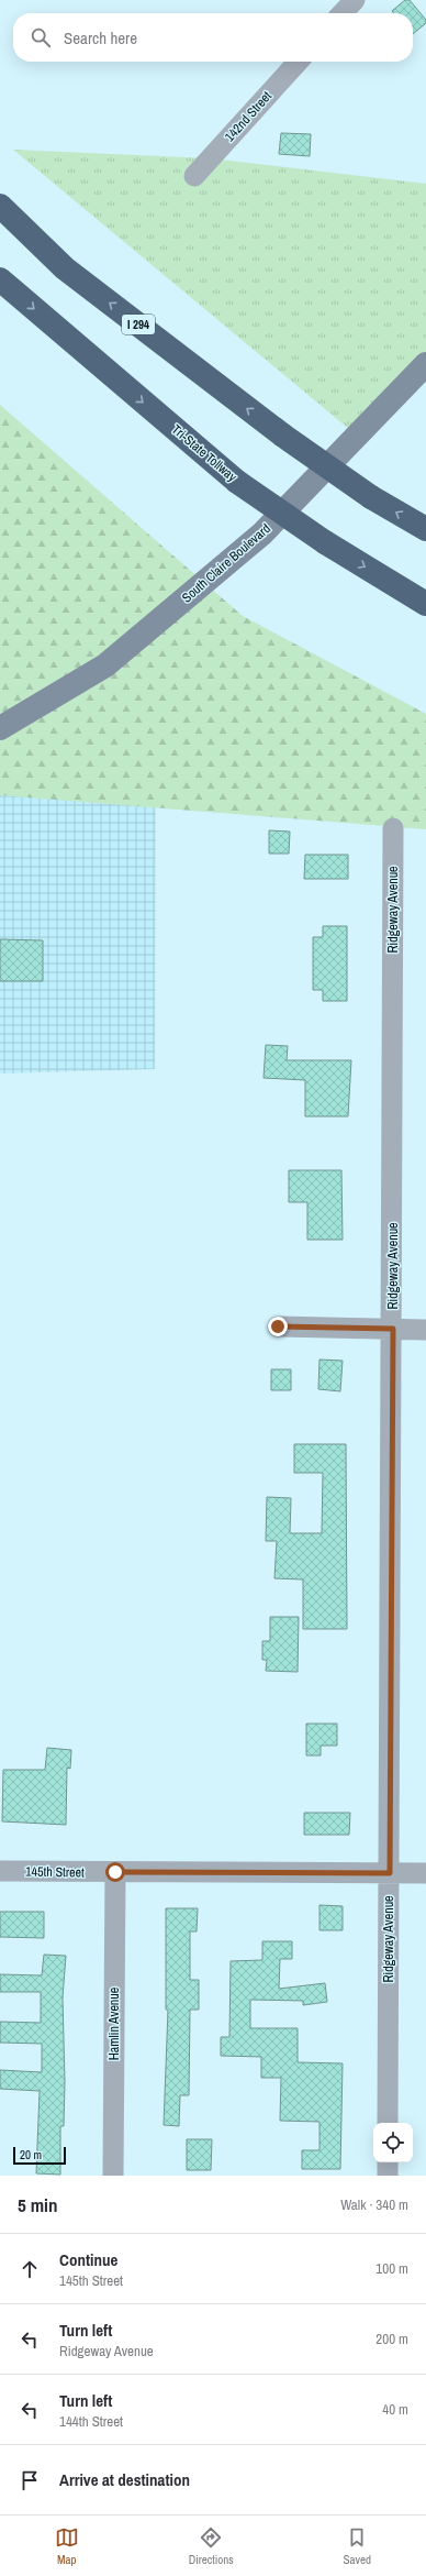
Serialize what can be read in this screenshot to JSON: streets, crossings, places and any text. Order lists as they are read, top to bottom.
{
  "streets": {
    "highway": ["I 294", "Tri-State Tollway"],
    "street": [
      "142nd Street",
      "South Claire Boulevard",
      "Ridgeway Avenue",
      "145th Street",
      "Hamlin Avenue"
    ]
  },
  "crossings": [
    ["Ridgeway Avenue", "145th Street"],
    ["145th Street", "Hamlin Avenue"]
  ],
  "scale_bar": "20 m",
  "page": {
    "search": "Search here",
    "scale": "20 m",
    "heading": ["5 min", "Walk · 340 m"],
    "list": [
      ["Continue", "145th Street", "100 m"],
      ["Turn left", "Ridgeway Avenue", "200 m"],
      ["Turn left", "144th Street", "40 m"],
      "Arrive at destination"
    ],
    "nav": ["Map", "Directions", "Saved"]
  }
}
